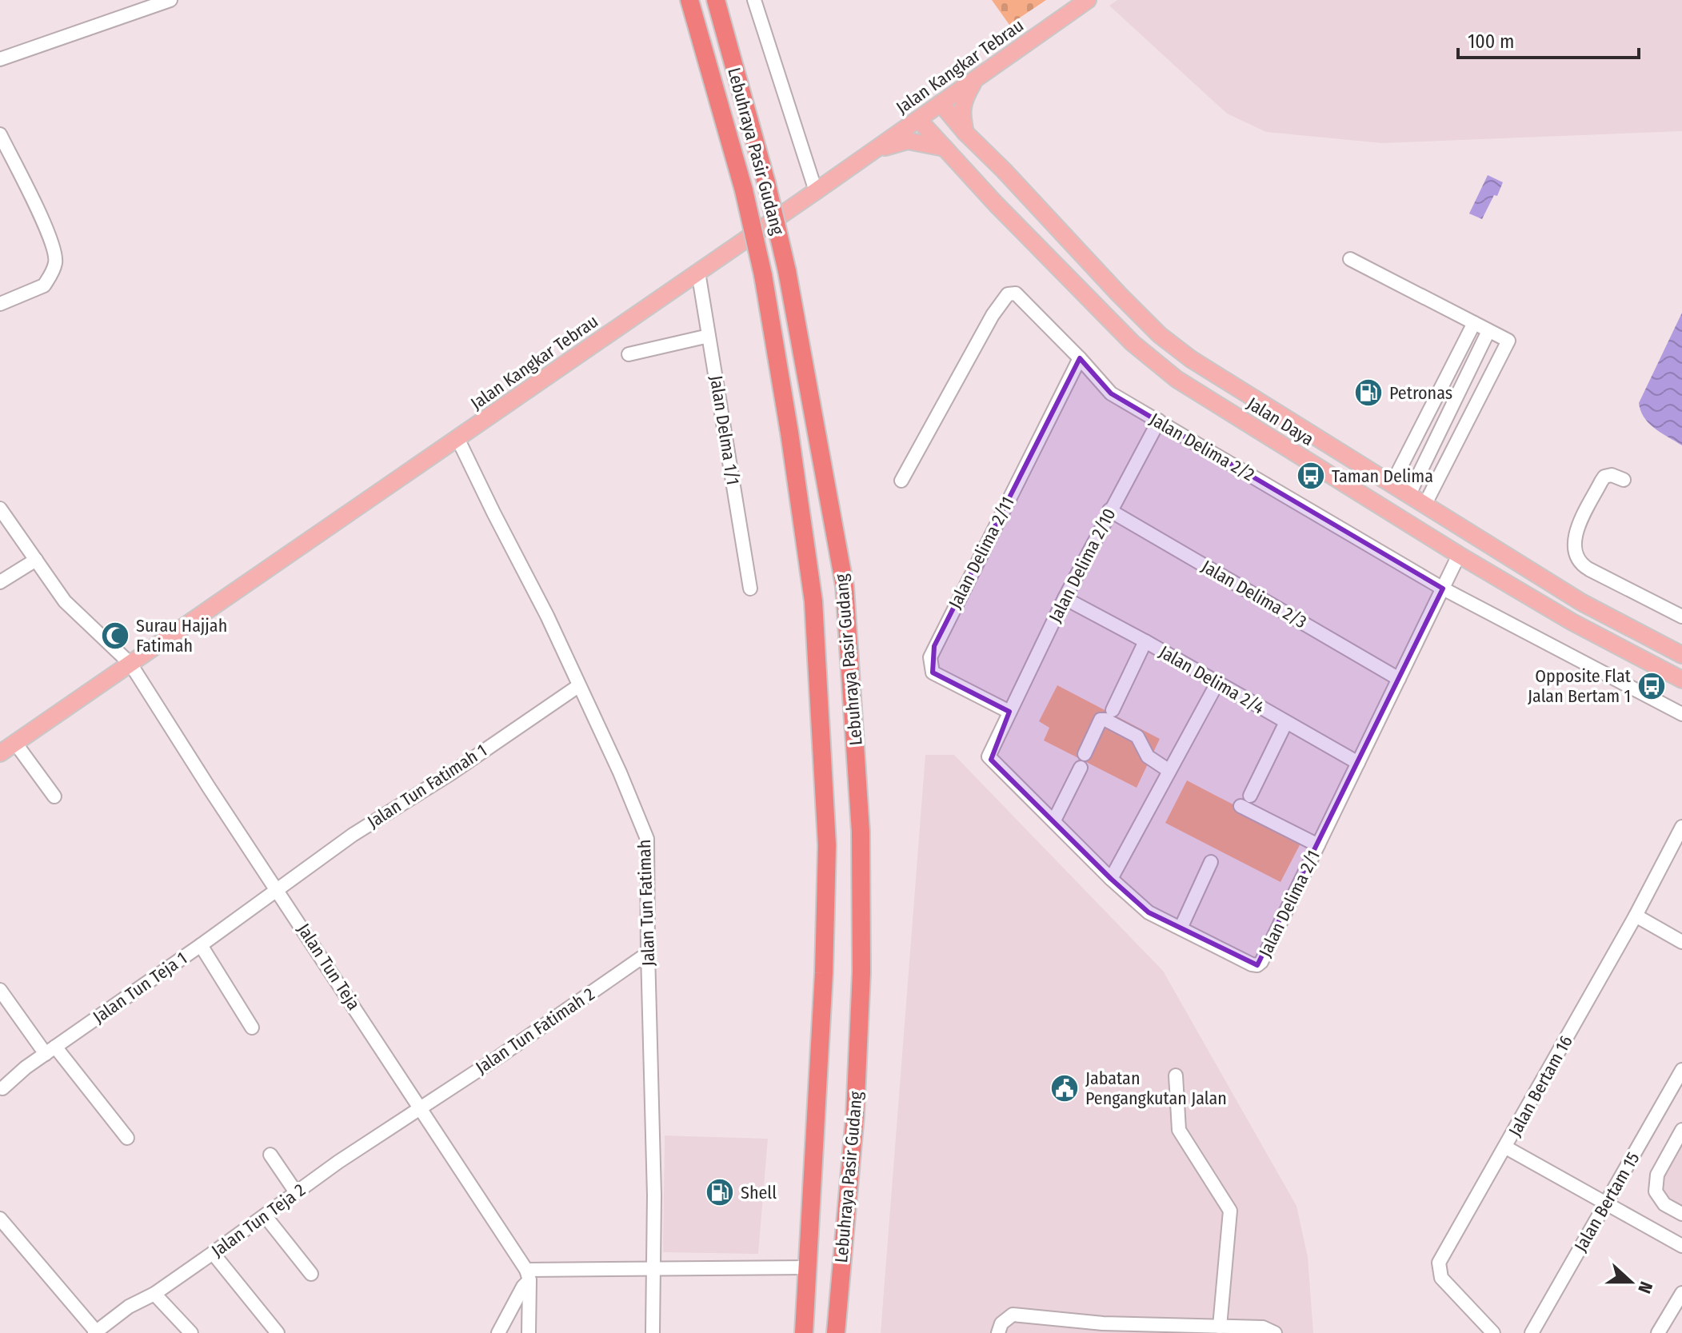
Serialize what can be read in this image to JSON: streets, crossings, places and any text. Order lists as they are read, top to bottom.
{
  "streets": {
    "highway": ["Lebuhraya Pasir Gudang"],
    "main road": ["Jalan Kangkar Tebrau", "Jalan Daya"],
    "street": [
      "Jalan Delma 1/1",
      "Jalan Delima 2/2",
      "Jalan Delima 2/11",
      "Jalan Delima 2/10",
      "Jalan Delima 2/3",
      "Jalan Delima 2/4",
      "Jalan Tun Fatimah 1",
      "Jalan Tun Fatimah",
      "Jalan Delima 2/1",
      "Jalan Tun Teja",
      "Jalan Tun Teja 1",
      "Jalan Tun Fatimah 2",
      "Jalan Bertam 16",
      "Jalan Bertam 15",
      "Jalan Tun Teja 2"
    ]
  },
  "crossings": [
    ["Jalan Kangkar Tebrau", "Jalan Daya"],
    ["Jalan Kangkar Tebrau", "Jalan Delma 1/1"],
    ["Jalan Kangkar Tebrau", "Jalan Tun Fatimah"],
    ["Jalan Kangkar Tebrau", "Jalan Tun Teja"],
    ["Jalan Daya", "Jalan Delima 2/1"],
    ["Jalan Delima 2/2", "Jalan Delima 2/11"],
    ["Jalan Delima 2/2", "Jalan Delima 2/10"],
    ["Jalan Delima 2/2", "Jalan Delima 2/1"],
    ["Jalan Delima 2/11", "Jalan Delima 2/10"],
    ["Jalan Delima 2/11", "Jalan Delima 2/1"],
    ["Jalan Delima 2/10", "Jalan Delima 2/3"],
    ["Jalan Delima 2/10", "Jalan Delima 2/4"],
    ["Jalan Delima 2/10", "Jalan Delima 2/1"],
    ["Jalan Delima 2/3", "Jalan Delima 2/1"],
    ["Jalan Delima 2/4", "Jalan Delima 2/1"],
    ["Jalan Tun Fatimah 1", "Jalan Tun Fatimah"],
    ["Jalan Tun Fatimah 1", "Jalan Tun Teja"],
    ["Jalan Tun Fatimah 1", "Jalan Tun Teja 1"],
    ["Jalan Tun Fatimah", "Jalan Tun Fatimah 2"],
    ["Jalan Tun Teja", "Jalan Tun Teja 1"],
    ["Jalan Tun Teja", "Jalan Tun Fatimah 2"],
    ["Jalan Tun Teja", "Jalan Tun Teja 2"],
    ["Jalan Tun Fatimah 2", "Jalan Tun Teja 2"]
  ],
  "places": {
    "fuel station": ["Petronas", "Shell"],
    "bus stop": ["Taman Delima", "Opposite Flat Jalan Bertam 1"],
    "mosque": ["Surau Hajjah Fatimah"],
    "public building": ["Jabatan Pengangkutan Jalan"]
  },
  "scale_bar": "100 m",
  "north": "right"
}
